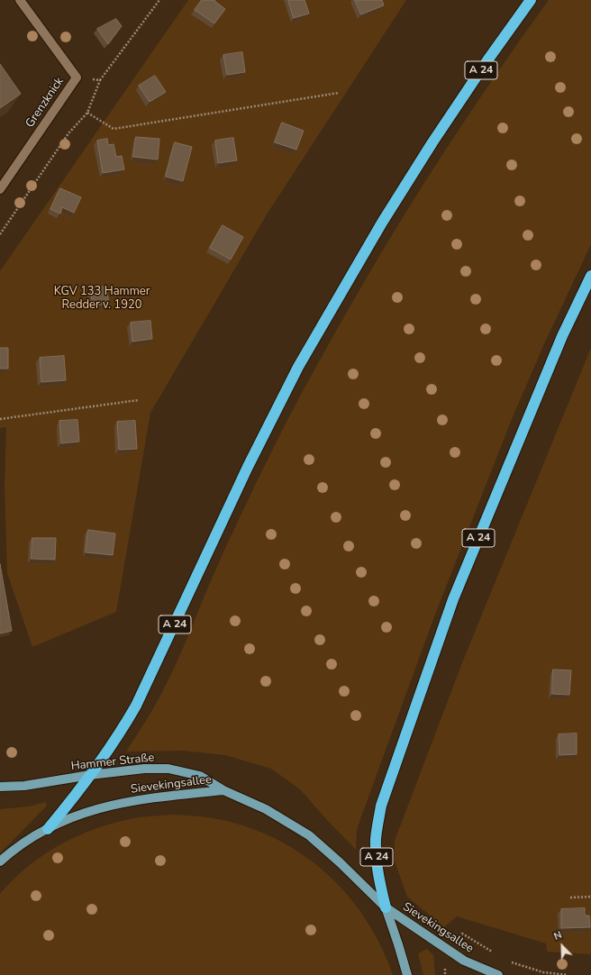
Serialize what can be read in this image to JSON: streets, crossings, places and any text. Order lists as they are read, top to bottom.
{
  "streets": {
    "highway": ["A 24"],
    "main road": ["Hammer Straße", "Sievekingsallee"],
    "street": ["Grenzknick"]
  },
  "crossings": [
    ["A 24", "Hammer Straße"],
    ["A 24", "Sievekingsallee"],
    ["Hammer Straße", "Sievekingsallee"]
  ],
  "parks": ["KGV 133 Hammer Redder v. 1920"],
  "north": "top left"
}
